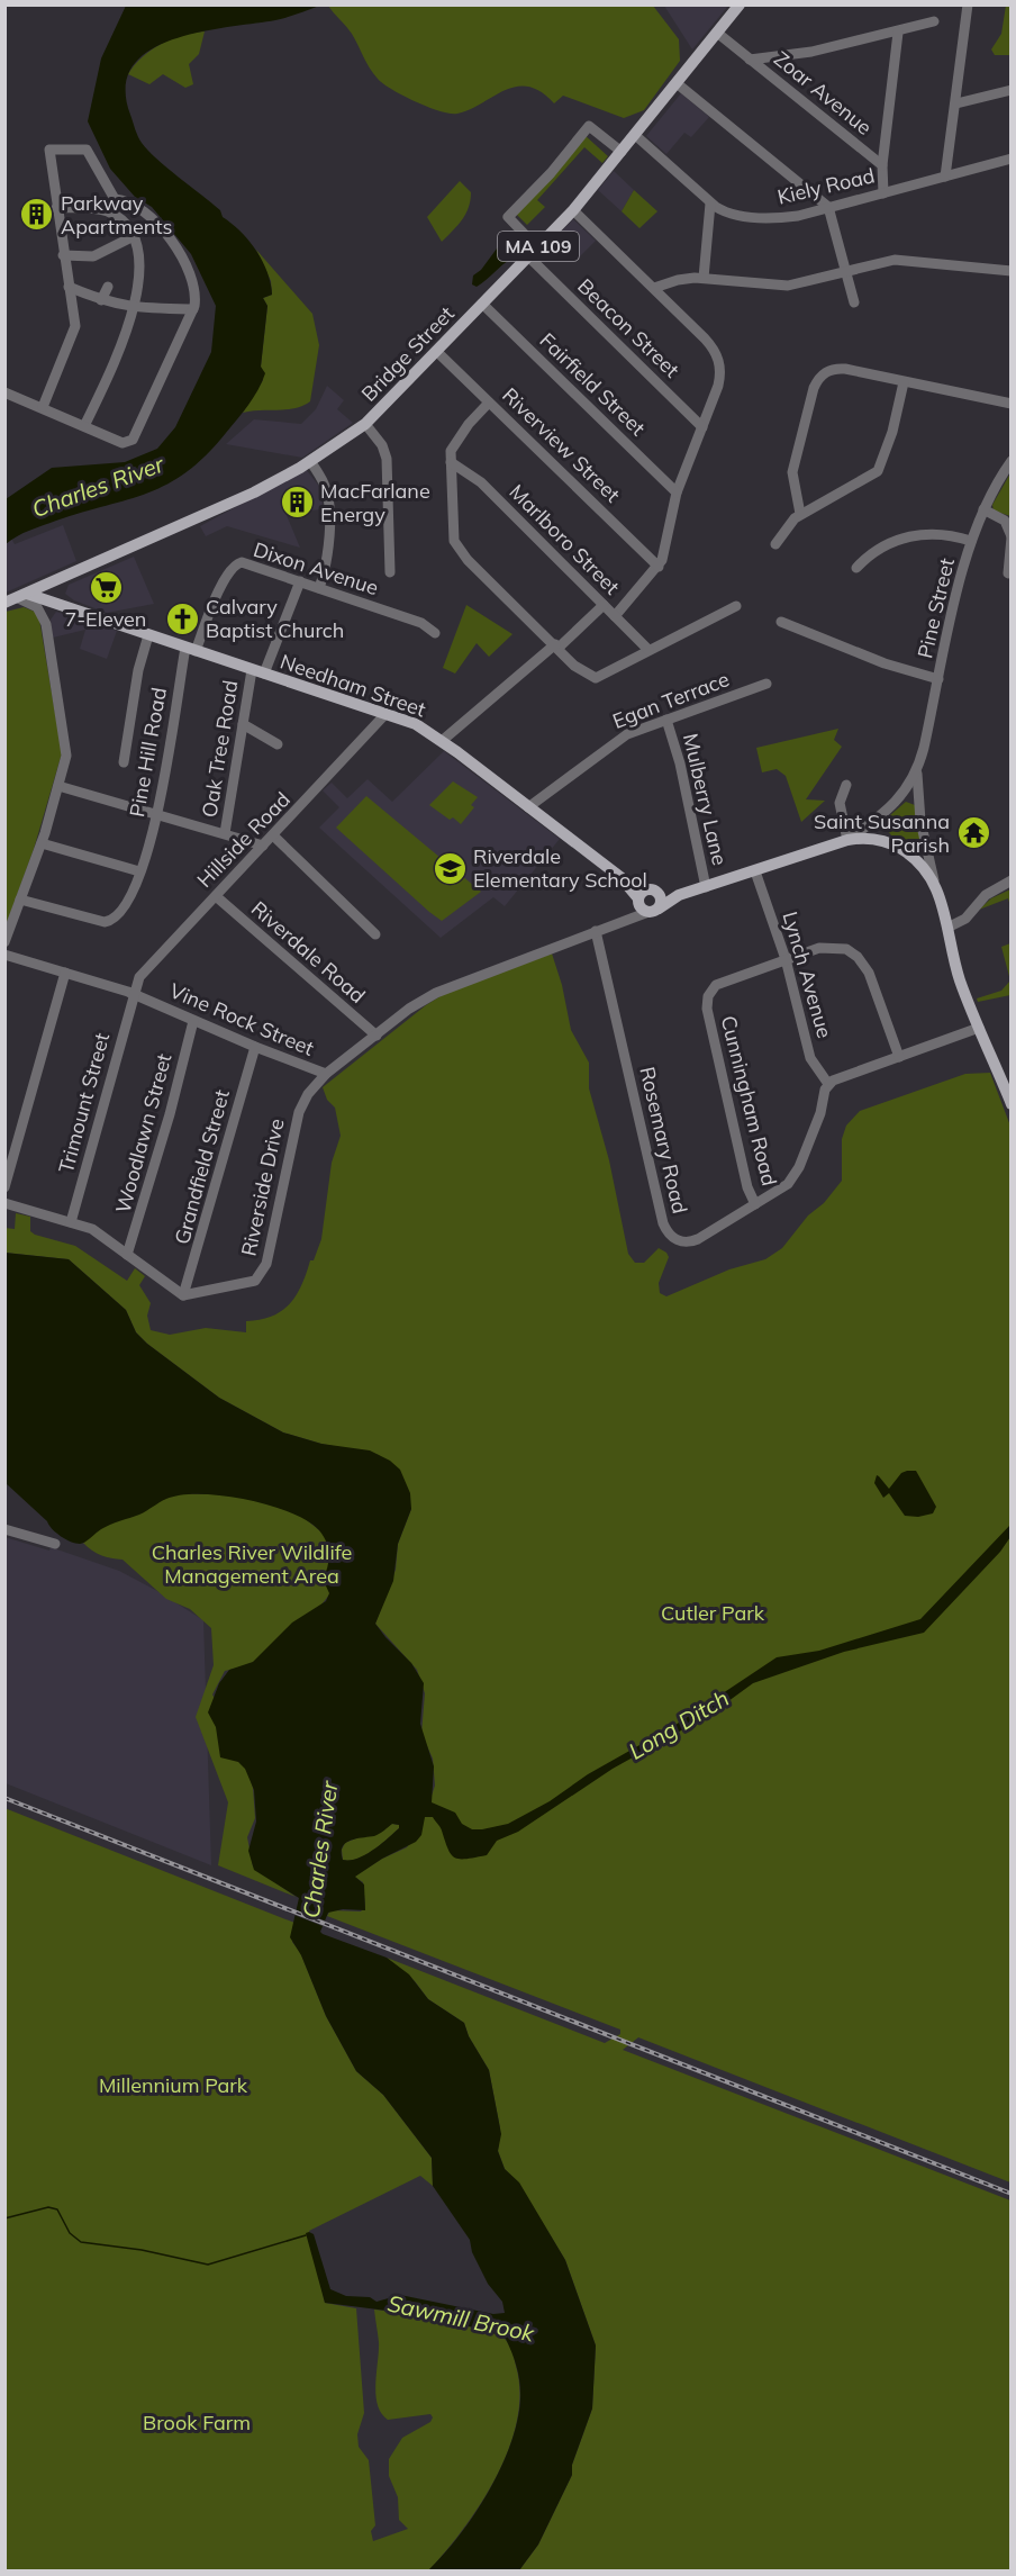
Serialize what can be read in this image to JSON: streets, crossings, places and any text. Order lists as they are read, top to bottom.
{
  "streets": {
    "main road": ["MA 109", "Bridge Street", "Needham Street"],
    "street": [
      "Zoar Avenue",
      "Kiely Road",
      "Beacon Street",
      "Fairfield Street",
      "Riverview Street",
      "Marlboro Street",
      "Dixon Avenue",
      "Pine Street",
      "Egan Terrace",
      "Oak Tree Road",
      "Pine Hill Road",
      "Mulberry Lane",
      "Hillside Road",
      "Riverdale Road",
      "Lynch Avenue",
      "Vine Rock Street",
      "Cunningham Road",
      "Trimount Street",
      "Woodlawn Street",
      "Rosemary Road",
      "Grandfield Street",
      "Riverside Drive"
    ]
  },
  "crossings": [
    ["Zoar Avenue", "Bridge Street"],
    ["Kiely Road", "Bridge Street"],
    ["Beacon Street", "Bridge Street"],
    ["Bridge Street", "Fairfield Street"],
    ["Bridge Street", "Riverview Street"],
    ["Bridge Street", "Needham Street"],
    ["Dixon Avenue", "Needham Street"],
    ["Dixon Avenue", "Pine Hill Road"],
    ["Needham Street", "Egan Terrace"],
    ["Needham Street", "Oak Tree Road"],
    ["Needham Street", "Pine Hill Road"],
    ["Needham Street", "Hillside Road"],
    ["Needham Street", "Vine Rock Street"],
    ["Egan Terrace", "Mulberry Lane"],
    ["Hillside Road", "Riverdale Road"],
    ["Hillside Road", "Vine Rock Street"],
    ["Hillside Road", "Trimount Street"],
    ["Riverdale Road", "Vine Rock Street"],
    ["Lynch Avenue", "Cunningham Road"],
    ["Lynch Avenue", "Rosemary Road"],
    ["Vine Rock Street", "Trimount Street"],
    ["Vine Rock Street", "Woodlawn Street"],
    ["Vine Rock Street", "Rosemary Road"],
    ["Vine Rock Street", "Grandfield Street"],
    ["Vine Rock Street", "Riverside Drive"],
    ["Cunningham Road", "Rosemary Road"],
    ["Grandfield Street", "Riverside Drive"]
  ],
  "water": ["Charles River", "Long Ditch", "Sawmill Brook"],
  "parks": [
    "Charles River Wildlife Management Area",
    "Cutler Park",
    "Millennium Park",
    "Brook Farm"
  ],
  "places": {
    "building": ["Parkway Apartments", "MacFarlane Energy"],
    "supermarket": ["7-Eleven"],
    "church": ["Calvary Baptist Church"],
    "temple": ["Saint Susanna Parish"],
    "school or university": ["Riverdale Elementary School"]
  }
}
